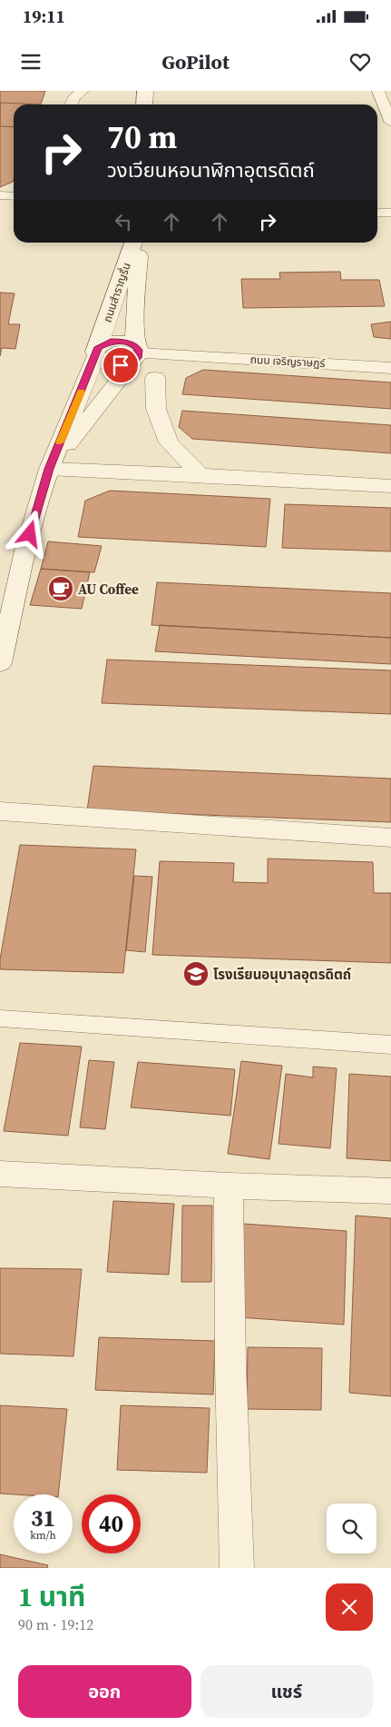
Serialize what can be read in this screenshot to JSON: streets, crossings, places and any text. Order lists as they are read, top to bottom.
{
  "streets": {
    "street": ["ถนนสำราญรื่น", "ถนน เจริญราษฎร์"]
  },
  "crossings": [
    ["ถนนสำราญรื่น", "ถนน เจริญราษฎร์"]
  ],
  "places": {
    "cafe": ["AU Coffee"],
    "school or university": ["โรงเรียนอนุบาลอุตรดิตถ์"]
  },
  "page": {
    "status": "19:11",
    "header": "GoPilot",
    "turn": ["70 m", "วงเวียนหอนาฬิกาอุตรดิตถ์"],
    "speed": "31 km/h",
    "limit": "40",
    "heading": ["1 นาที", "90 m · 19:12"],
    "buttons": ["ออก", "แชร์"]
  }
}
